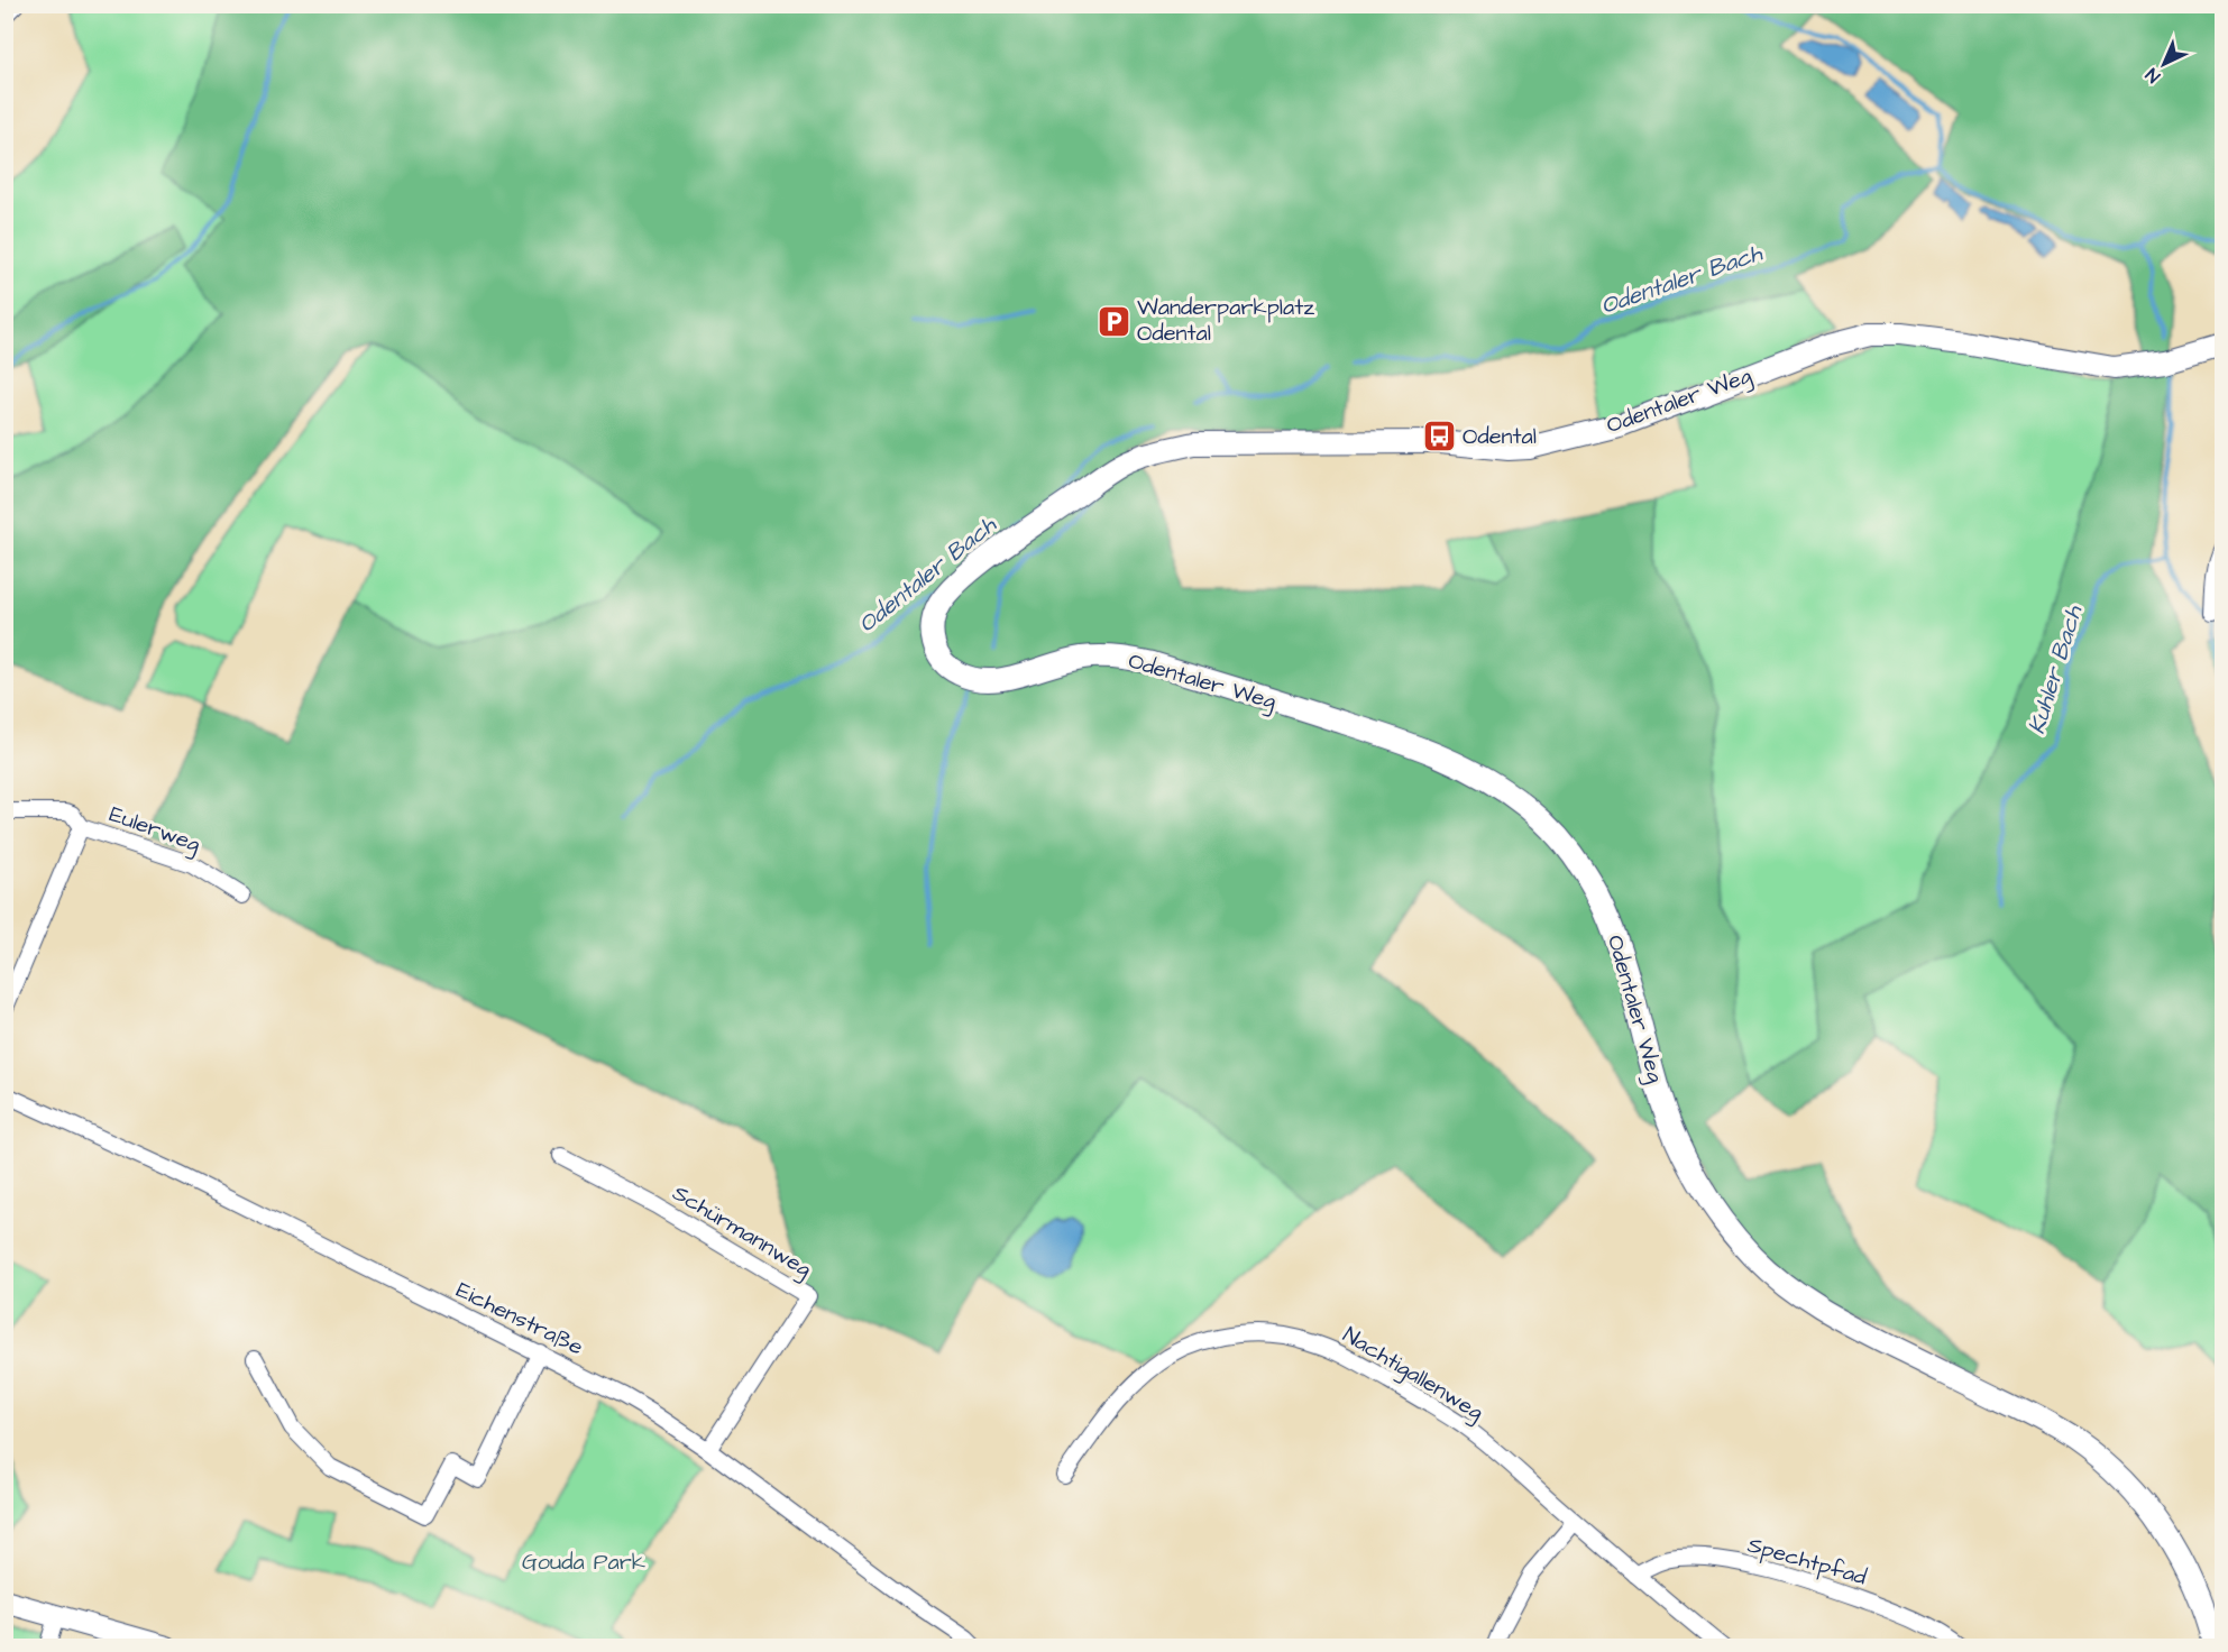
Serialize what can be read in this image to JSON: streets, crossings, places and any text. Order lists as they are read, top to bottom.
{
  "streets": {
    "main road": ["Odentaler Weg"],
    "street": [
      "Eulerweg",
      "Schürmannweg",
      "Eichenstraße",
      "Nachtigallenweg",
      "Spechtpfad"
    ]
  },
  "crossings": [
    ["Schürmannweg", "Eichenstraße"],
    ["Nachtigallenweg", "Spechtpfad"]
  ],
  "water": ["Odentaler Bach", "Kuhler Bach"],
  "parks": ["Gouda Park"],
  "places": {
    "parking": ["Wanderparkplatz Odental"],
    "bus stop": ["Odental"]
  },
  "north": "bottom left"
}
